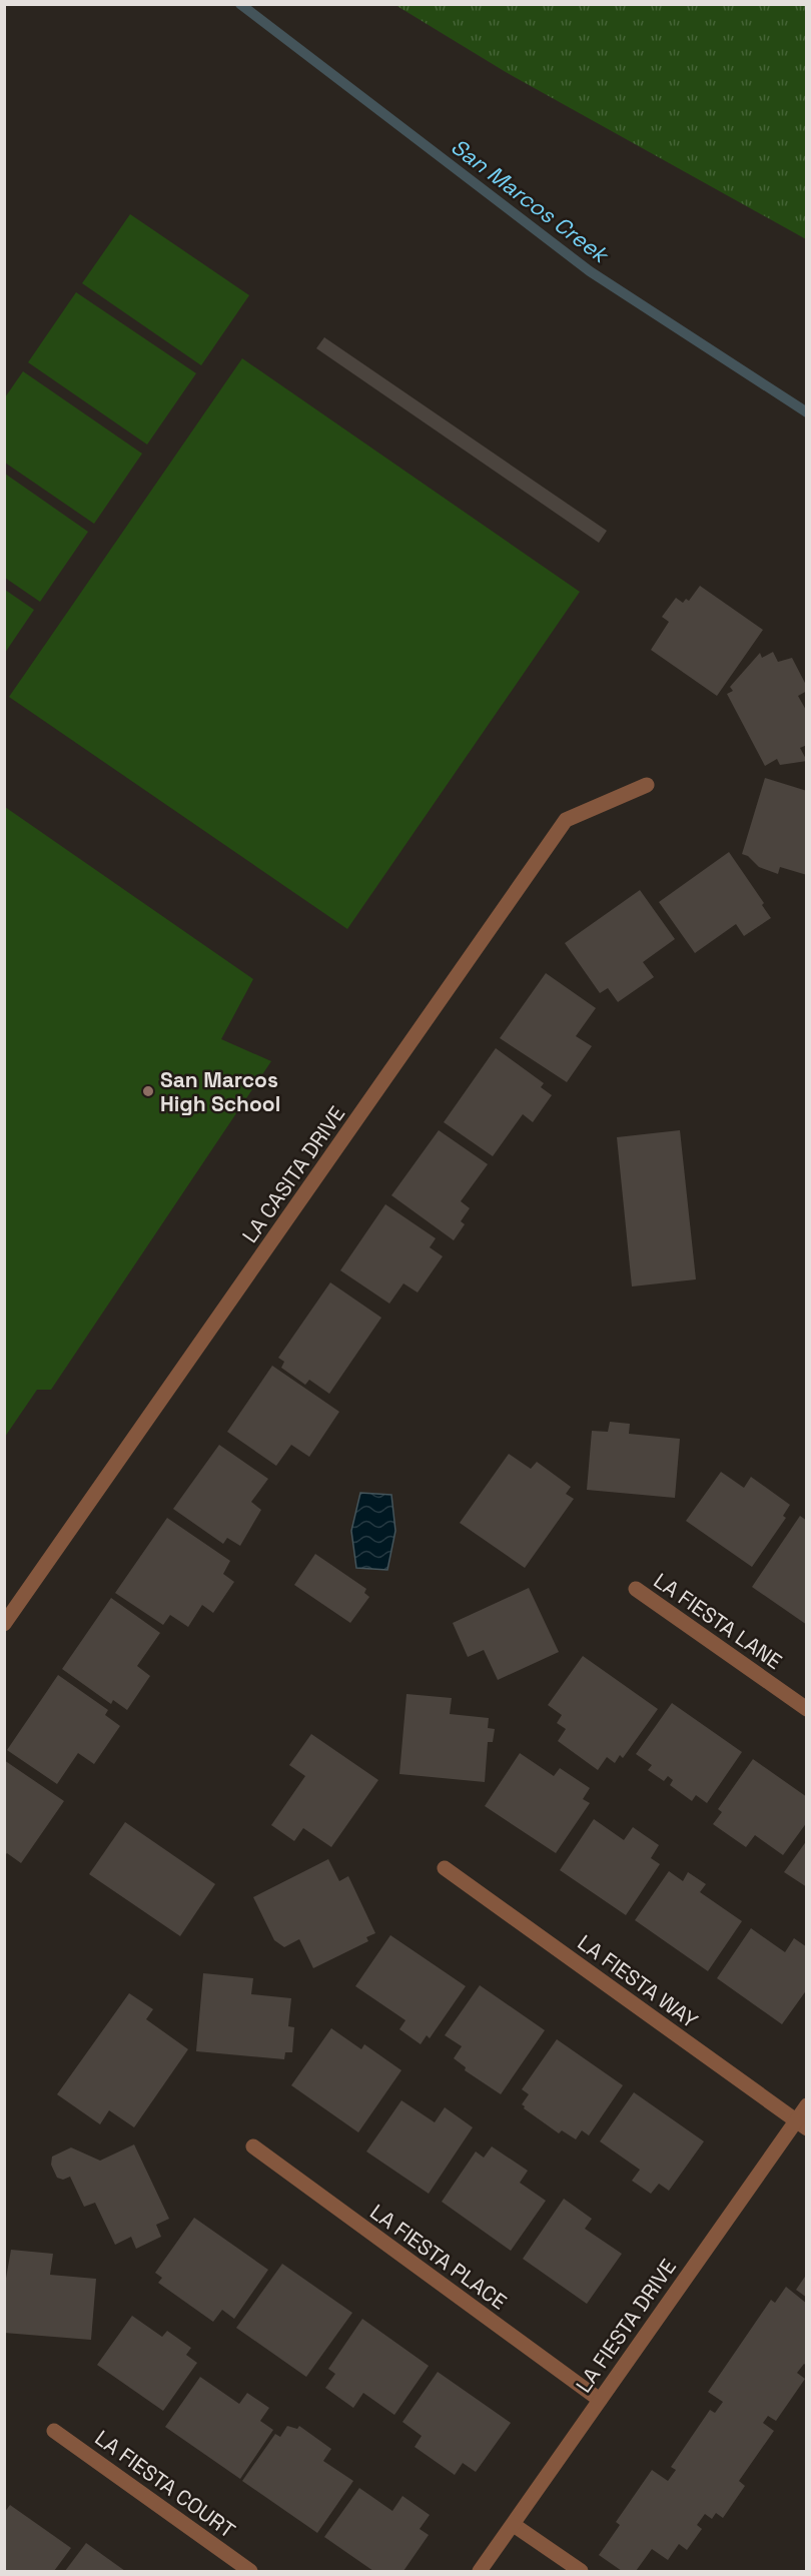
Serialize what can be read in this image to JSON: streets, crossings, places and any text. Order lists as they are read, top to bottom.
{
  "streets": {
    "street": [
      "LA CASITA DRIVE",
      "LA FIESTA LANE",
      "LA FIESTA WAY",
      "LA FIESTA PLACE",
      "LA FIESTA DRIVE",
      "LA FIESTA COURT"
    ]
  },
  "crossings": [
    ["LA FIESTA WAY", "LA FIESTA DRIVE"],
    ["LA FIESTA PLACE", "LA FIESTA DRIVE"]
  ],
  "water": ["San Marcos Creek"],
  "places": ["San Marcos High School"]
}
